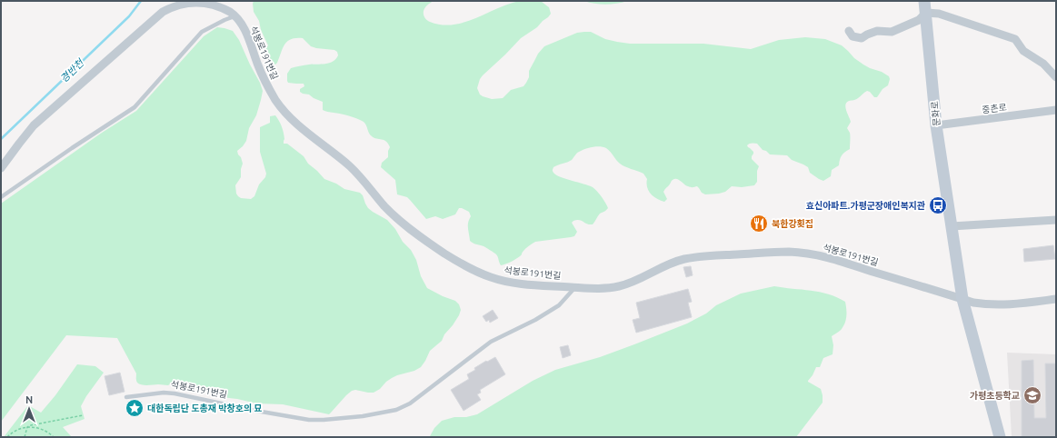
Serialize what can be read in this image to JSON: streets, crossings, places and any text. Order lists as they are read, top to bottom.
{
  "streets": {
    "main road": ["문화로"],
    "street": ["석봉로191번길", "중촌로"]
  },
  "crossings": [
    ["석봉로191번길", "문화로"],
    ["중촌로", "문화로"]
  ],
  "water": ["경반천"],
  "places": {
    "bus stop": ["효신아파트.가평군장애인복지관"],
    "restaurant": ["북한강횟집"],
    "school or university": ["가평초등학교"],
    "place": ["대한독립단 도총재 박창호의 묘"]
  },
  "north": "top"
}
